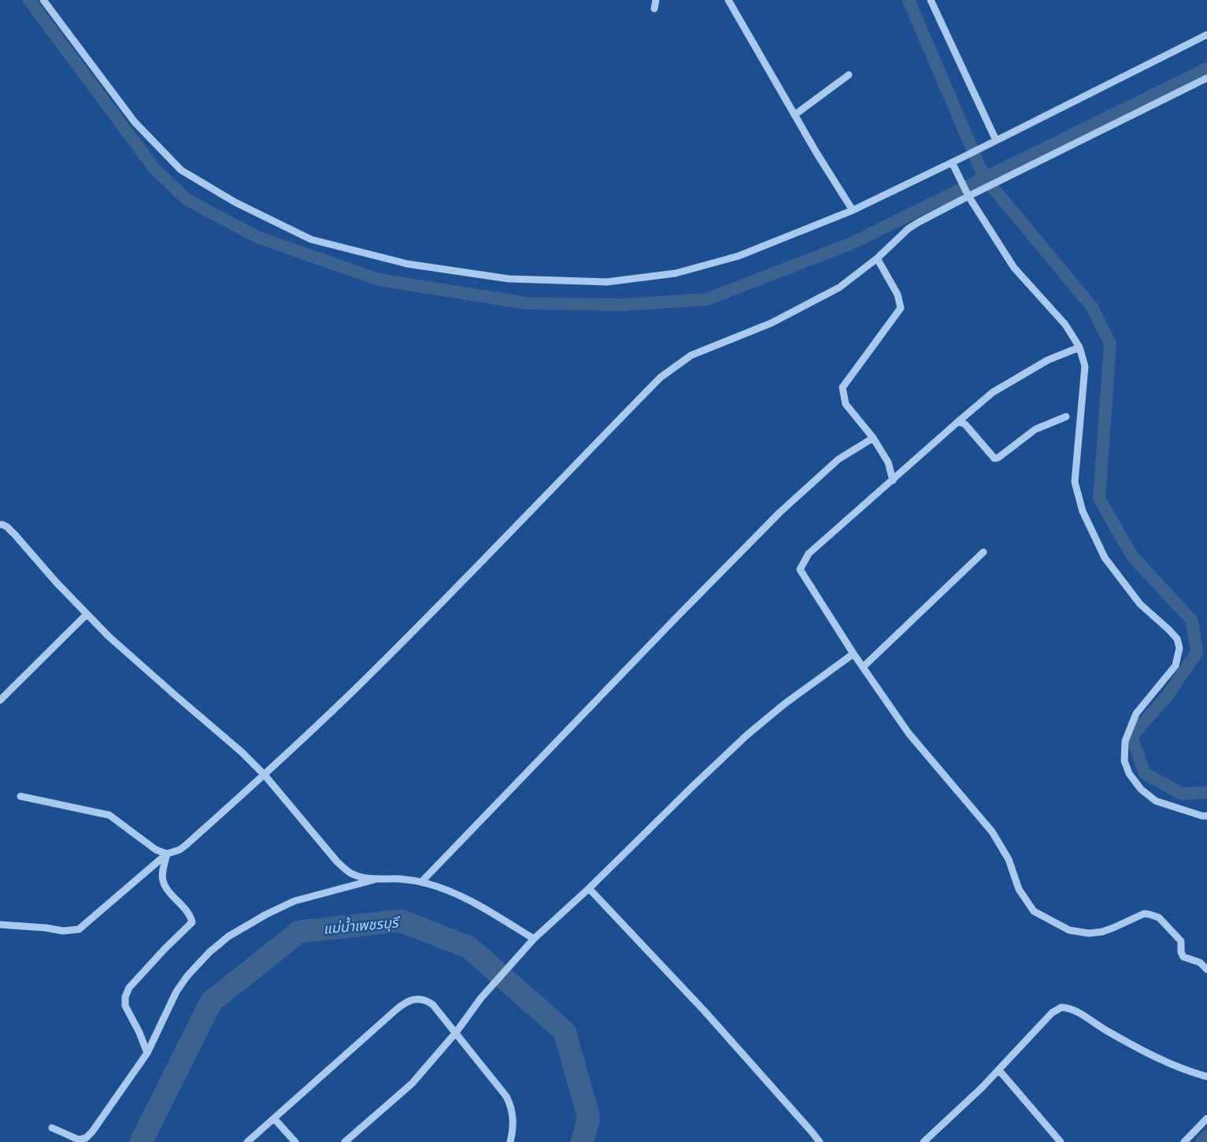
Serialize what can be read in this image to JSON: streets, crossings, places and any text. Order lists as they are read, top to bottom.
{
  "water": ["แม่น้ำเพชรบุรี"]
}
